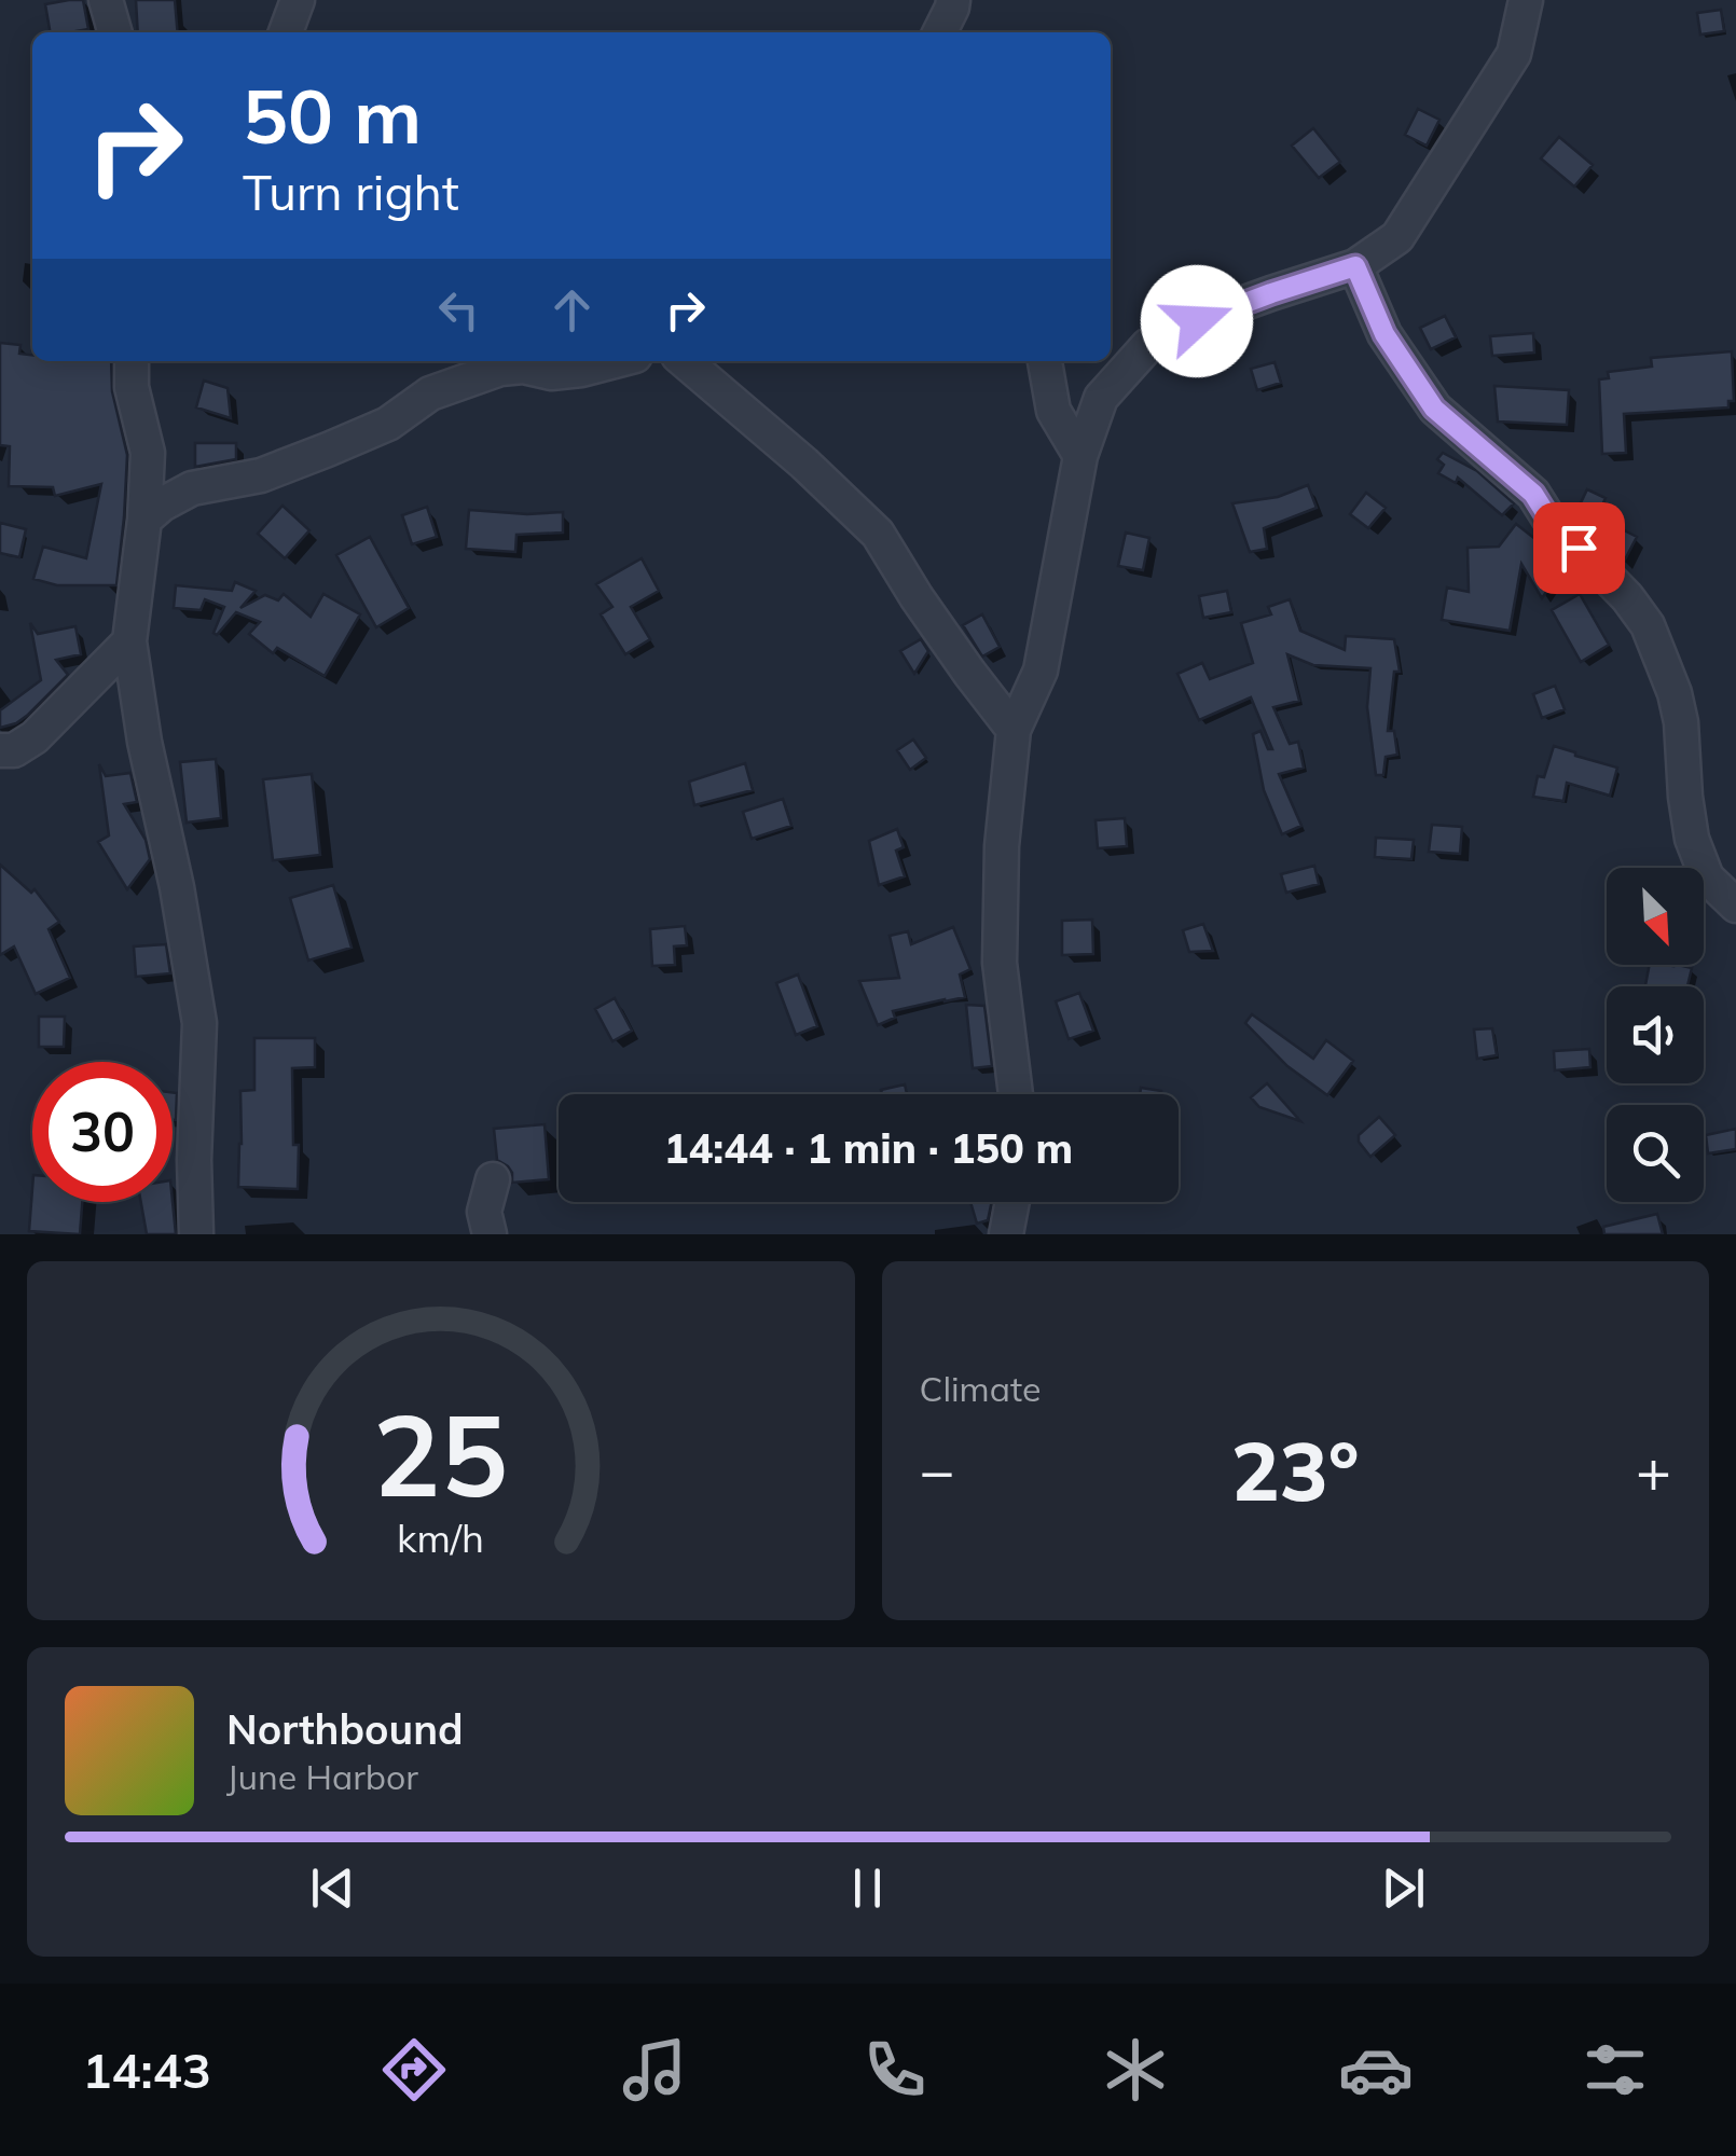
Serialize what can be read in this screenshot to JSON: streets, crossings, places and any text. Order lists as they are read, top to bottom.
{
  "north": "bottom right",
  "page": {
    "turn": ["50 m", "Turn right"],
    "limit": "30",
    "trip": "14:44 · 1 min · 150 m",
    "tile": "Climate",
    "heat": ["−", "23°", "+"],
    "song": ["Northbound", "June Harbor"],
    "tabs": "14:43",
    "gauge": ["25", "km/h"]
  }
}
